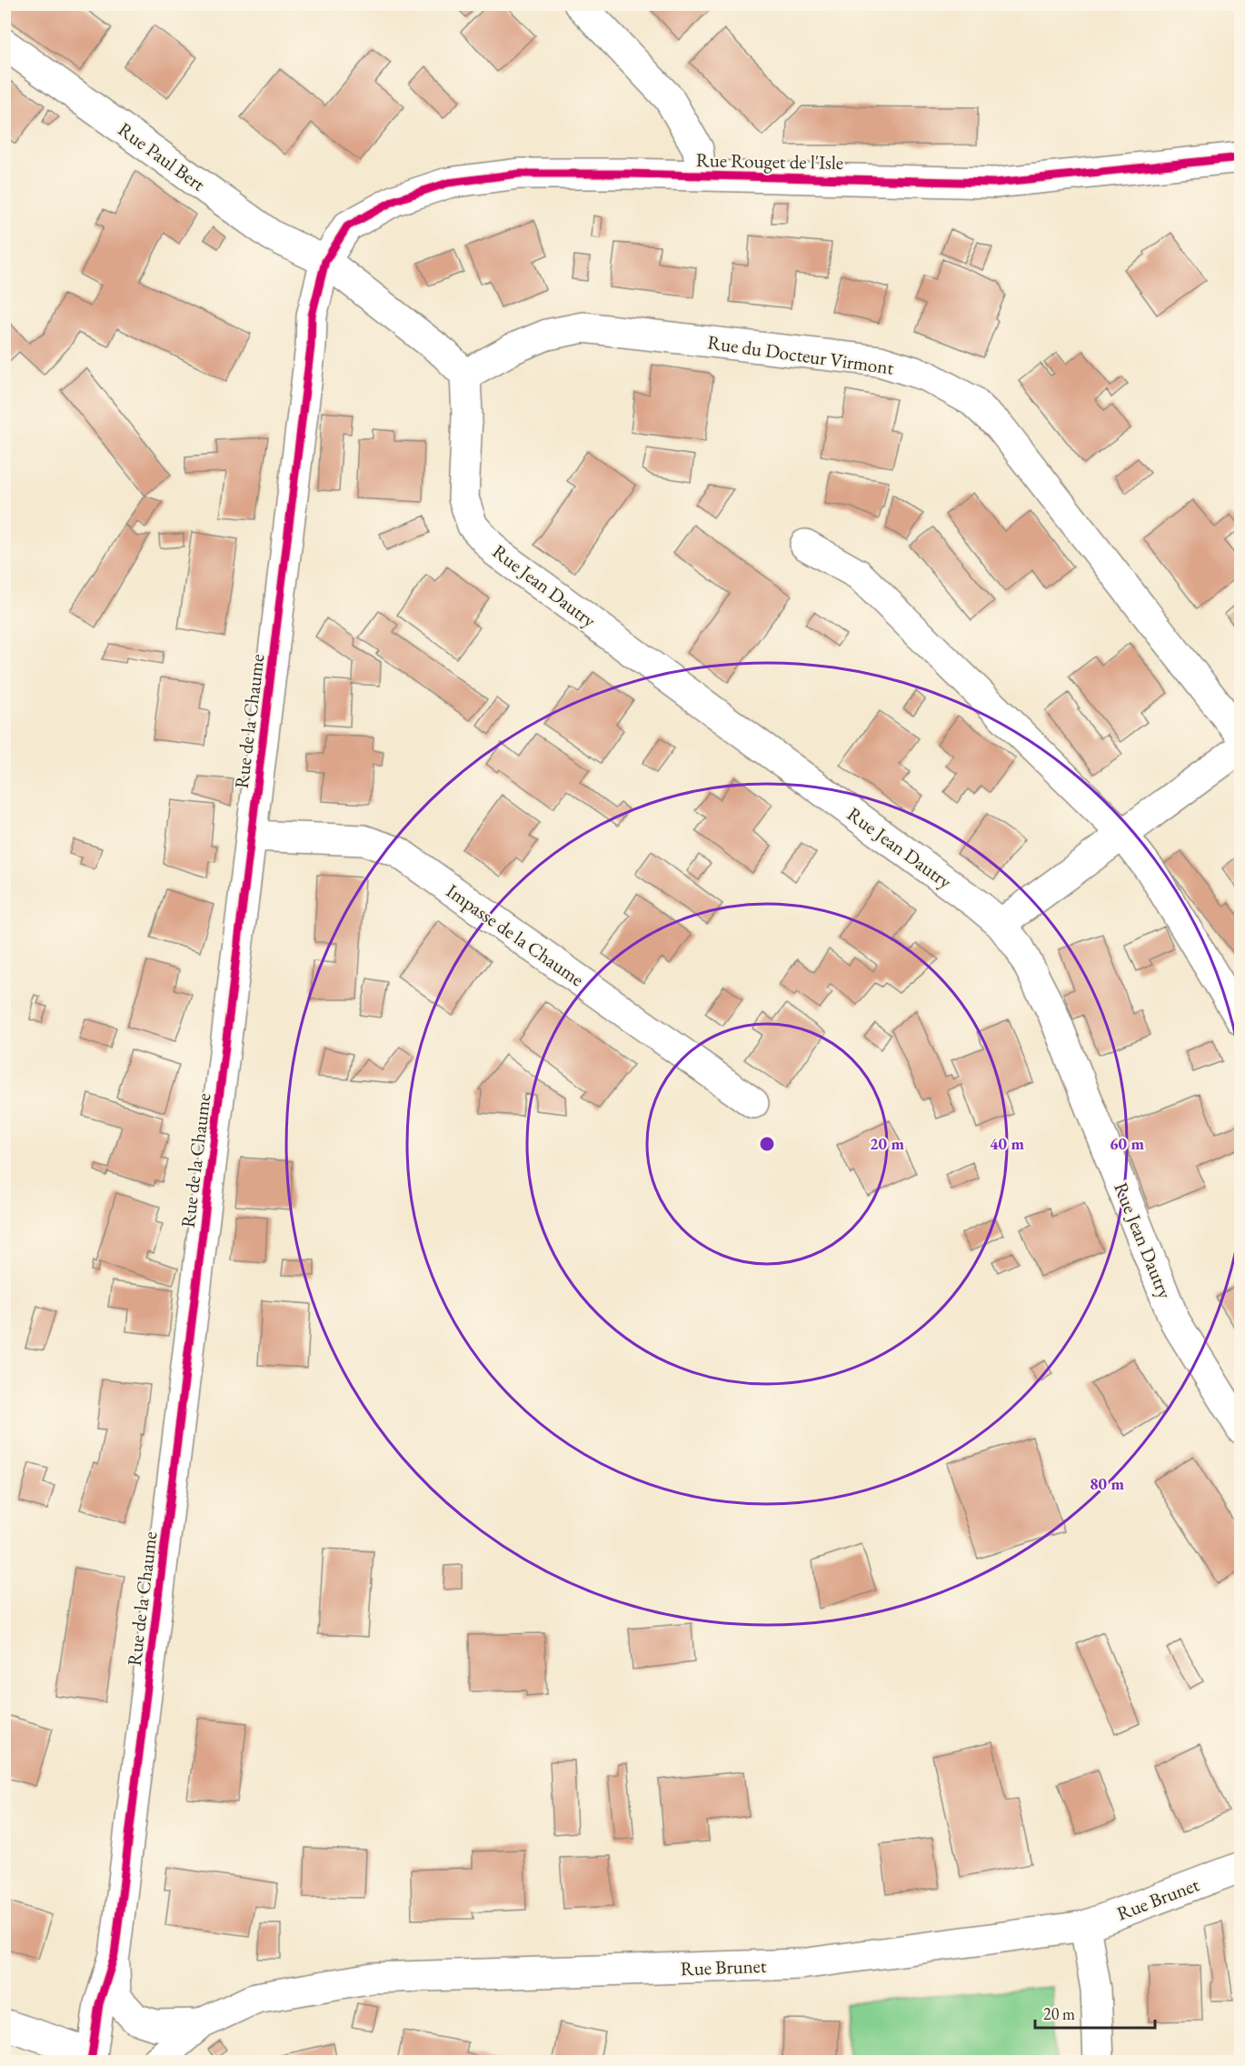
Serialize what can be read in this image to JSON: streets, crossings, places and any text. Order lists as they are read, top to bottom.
{
  "streets": {
    "street": [
      "Rue Paul Bert",
      "Rue Rouget de l'Isle",
      "Rue du Docteur Virmont",
      "Rue Jean Dautry",
      "Rue de la Chaume",
      "Impasse de la Chaume",
      "Rue Brunet"
    ]
  },
  "crossings": [
    ["Rue Paul Bert", "Rue Rouget de l'Isle"],
    ["Rue Paul Bert", "Rue du Docteur Virmont"],
    ["Rue Paul Bert", "Rue Jean Dautry"],
    ["Rue Paul Bert", "Rue de la Chaume"],
    ["Rue Rouget de l'Isle", "Rue de la Chaume"],
    ["Rue du Docteur Virmont", "Rue Jean Dautry"],
    ["Rue de la Chaume", "Impasse de la Chaume"]
  ],
  "scale_bar": "20 m",
  "rings": [
    "20 m",
    "40 m",
    "60 m",
    "80 m"
  ]
}
